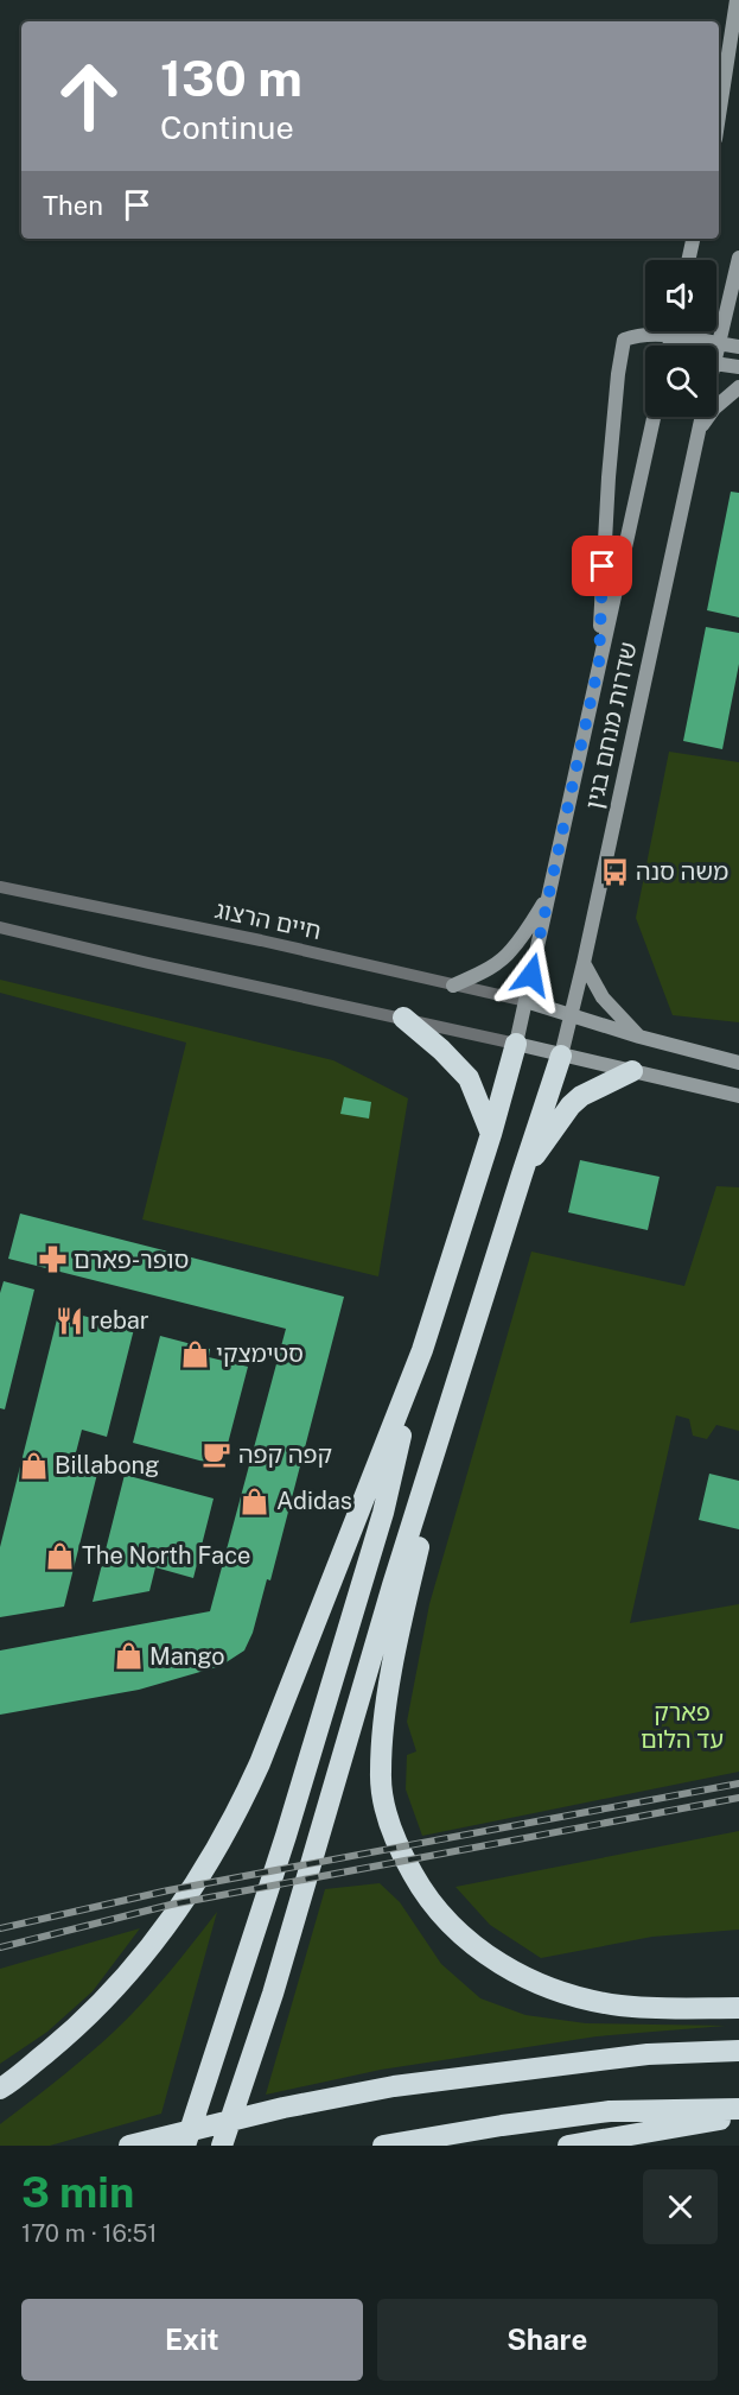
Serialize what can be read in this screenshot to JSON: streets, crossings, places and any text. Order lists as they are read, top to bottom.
{
  "streets": {
    "main road": ["שדרות מנחם בגין"],
    "street": ["חיים הרצוג"]
  },
  "crossings": [
    ["שדרות מנחם בגין", "חיים הרצוג"]
  ],
  "parks": ["פארק עד הלום"],
  "places": {
    "bus stop": ["משה סנה"],
    "pharmacy": ["סופר-פארם"],
    "restaurant": ["rebar"],
    "shop": [
      "סטימצקי",
      "Billabong",
      "Adidas",
      "The North Face",
      "Mango"
    ],
    "cafe": ["קפה קפה"]
  },
  "page": {
    "turn": ["130 m", "Continue"],
    "then": "Then",
    "heading": ["3 min", "170 m · 16:51"],
    "buttons": ["Exit", "Share"]
  }
}
